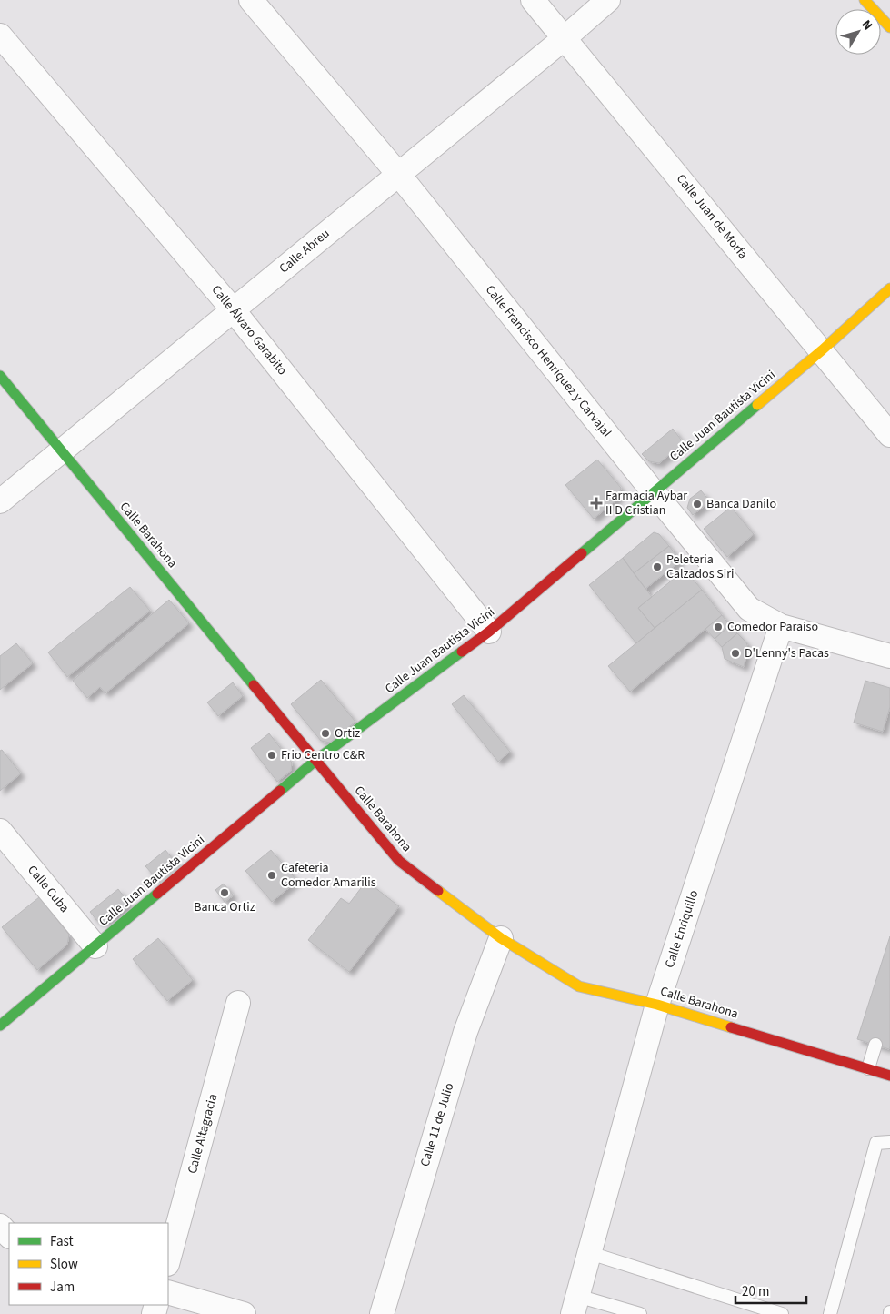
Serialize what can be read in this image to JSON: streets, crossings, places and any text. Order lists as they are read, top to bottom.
{
  "streets": {
    "street": [
      "Calle Juan de Morfa",
      "Calle Abreu",
      "Calle Álvaro Garabito",
      "Calle Francisco Henríquez y Carvajal",
      "Calle Juan Bautista Vicini",
      "Calle Barahona",
      "Calle Cuba",
      "Calle Enriquillo",
      "Calle 11 de Julio",
      "Calle Altagracia"
    ]
  },
  "crossings": [
    ["Calle Juan de Morfa", "Calle Abreu"],
    ["Calle Juan de Morfa", "Calle Juan Bautista Vicini"],
    ["Calle Abreu", "Calle Álvaro Garabito"],
    ["Calle Abreu", "Calle Francisco Henríquez y Carvajal"],
    ["Calle Abreu", "Calle Barahona"],
    ["Calle Álvaro Garabito", "Calle Juan Bautista Vicini"],
    ["Calle Francisco Henríquez y Carvajal", "Calle Juan Bautista Vicini"],
    ["Calle Francisco Henríquez y Carvajal", "Calle Enriquillo"],
    ["Calle Juan Bautista Vicini", "Calle Barahona"],
    ["Calle Juan Bautista Vicini", "Calle Cuba"],
    ["Calle Barahona", "Calle Enriquillo"],
    ["Calle Barahona", "Calle 11 de Julio"]
  ],
  "places": {
    "health": ["Farmacia Aybar II D Cristian"],
    "other": [
      "Banca Danilo",
      "Peleteria Calzados Siri",
      "Comedor Paraiso",
      "D'Lenny's Pacas",
      "Ortiz",
      "Frio Centro C&R",
      "Cafeteria Comedor Amarilis",
      "Banca Ortiz"
    ]
  },
  "legend": ["Fast", "Slow", "Jam"],
  "scale_bar": "20 m",
  "north": "top right"
}
